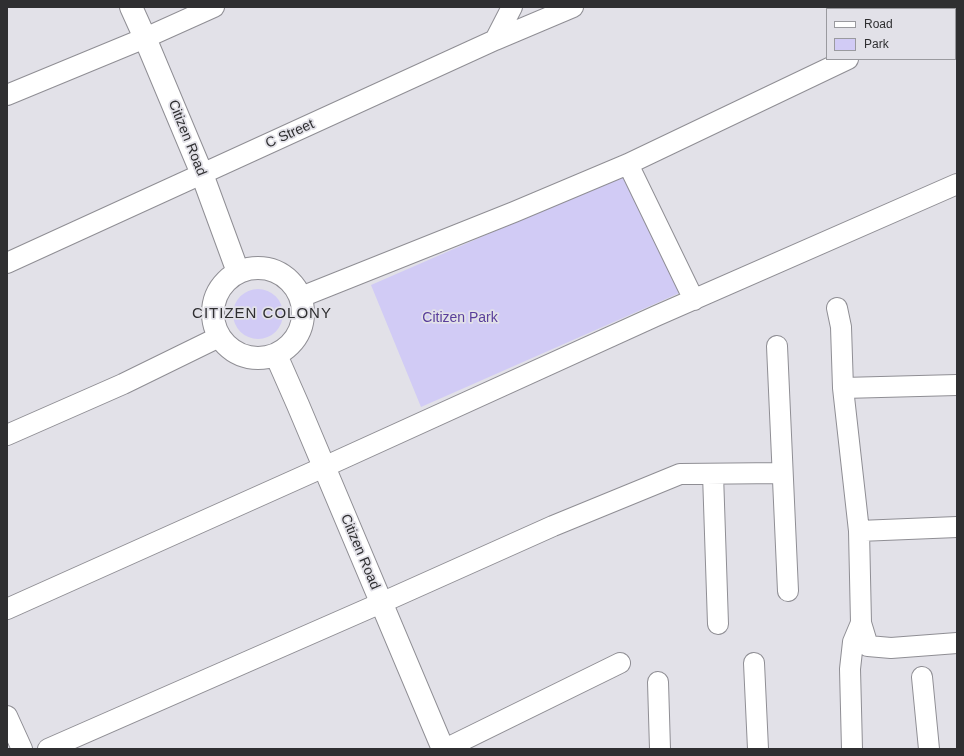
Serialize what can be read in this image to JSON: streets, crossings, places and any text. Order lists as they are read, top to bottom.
{
  "streets": {
    "street": ["C Street", "Citizen Road"]
  },
  "crossings": [
    ["C Street", "Citizen Road"]
  ],
  "districts": ["CITIZEN COLONY"],
  "parks": ["Citizen Park"],
  "legend": ["Road", "Park"]
}
